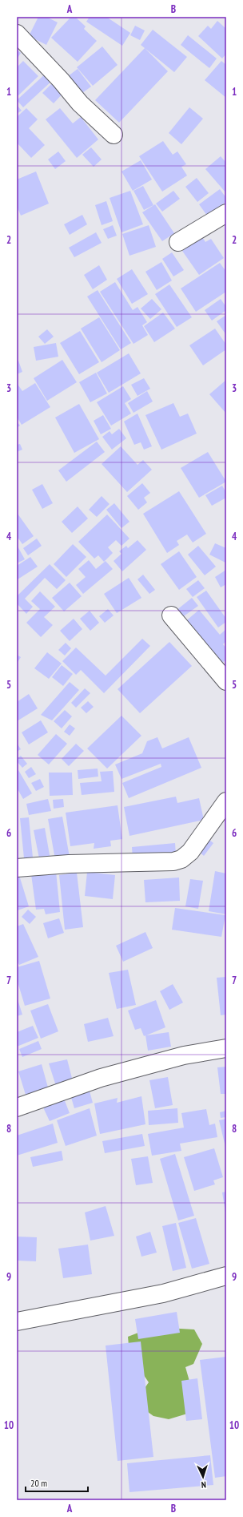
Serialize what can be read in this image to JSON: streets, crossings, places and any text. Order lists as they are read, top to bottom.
{
  "scale_bar": "20 m",
  "north": "bottom",
  "grid": {
    "columns": ["A", "B"],
    "rows": [
      "1",
      "2",
      "3",
      "4",
      "5",
      "6",
      "7",
      "8",
      "9",
      "10"
    ]
  }
}
